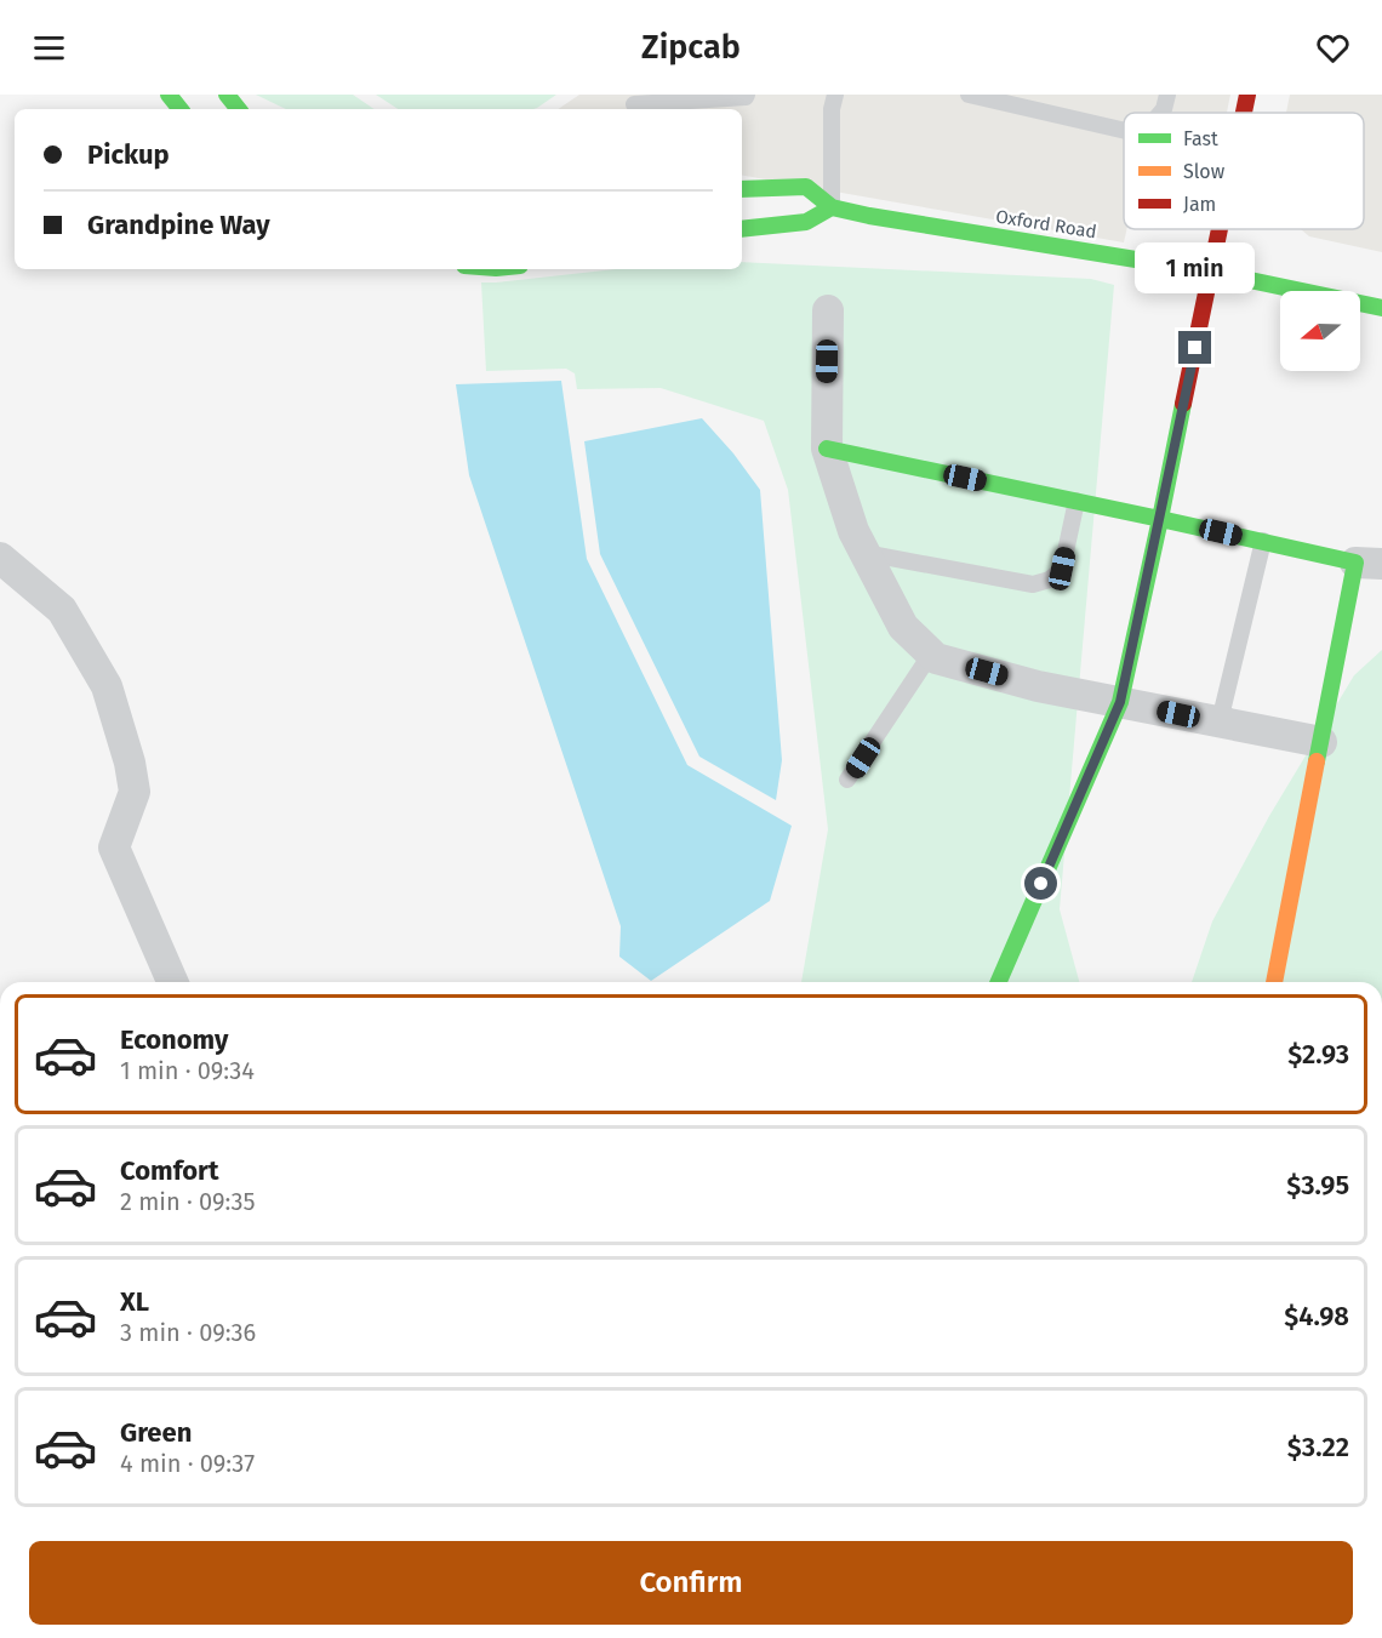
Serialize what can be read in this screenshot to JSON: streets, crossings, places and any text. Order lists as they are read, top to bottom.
{
  "streets": {
    "street": ["Oxford Road"]
  },
  "legend": ["Fast", "Slow", "Jam"],
  "north": "left",
  "page": {
    "header": "Zipcab",
    "banner": ["Pickup", "Grandpine Way"],
    "bubble": "1 min",
    "list": [
      {
        "name": "Economy",
        "note": "1 min · 09:34",
        "value": "$2.93"
      },
      {
        "name": "Comfort",
        "note": "2 min · 09:35",
        "value": "$3.95"
      },
      {
        "name": "XL",
        "note": "3 min · 09:36",
        "value": "$4.98"
      },
      {
        "name": "Green",
        "note": "4 min · 09:37",
        "value": "$3.22"
      }
    ],
    "buttons": "Confirm"
  }
}
